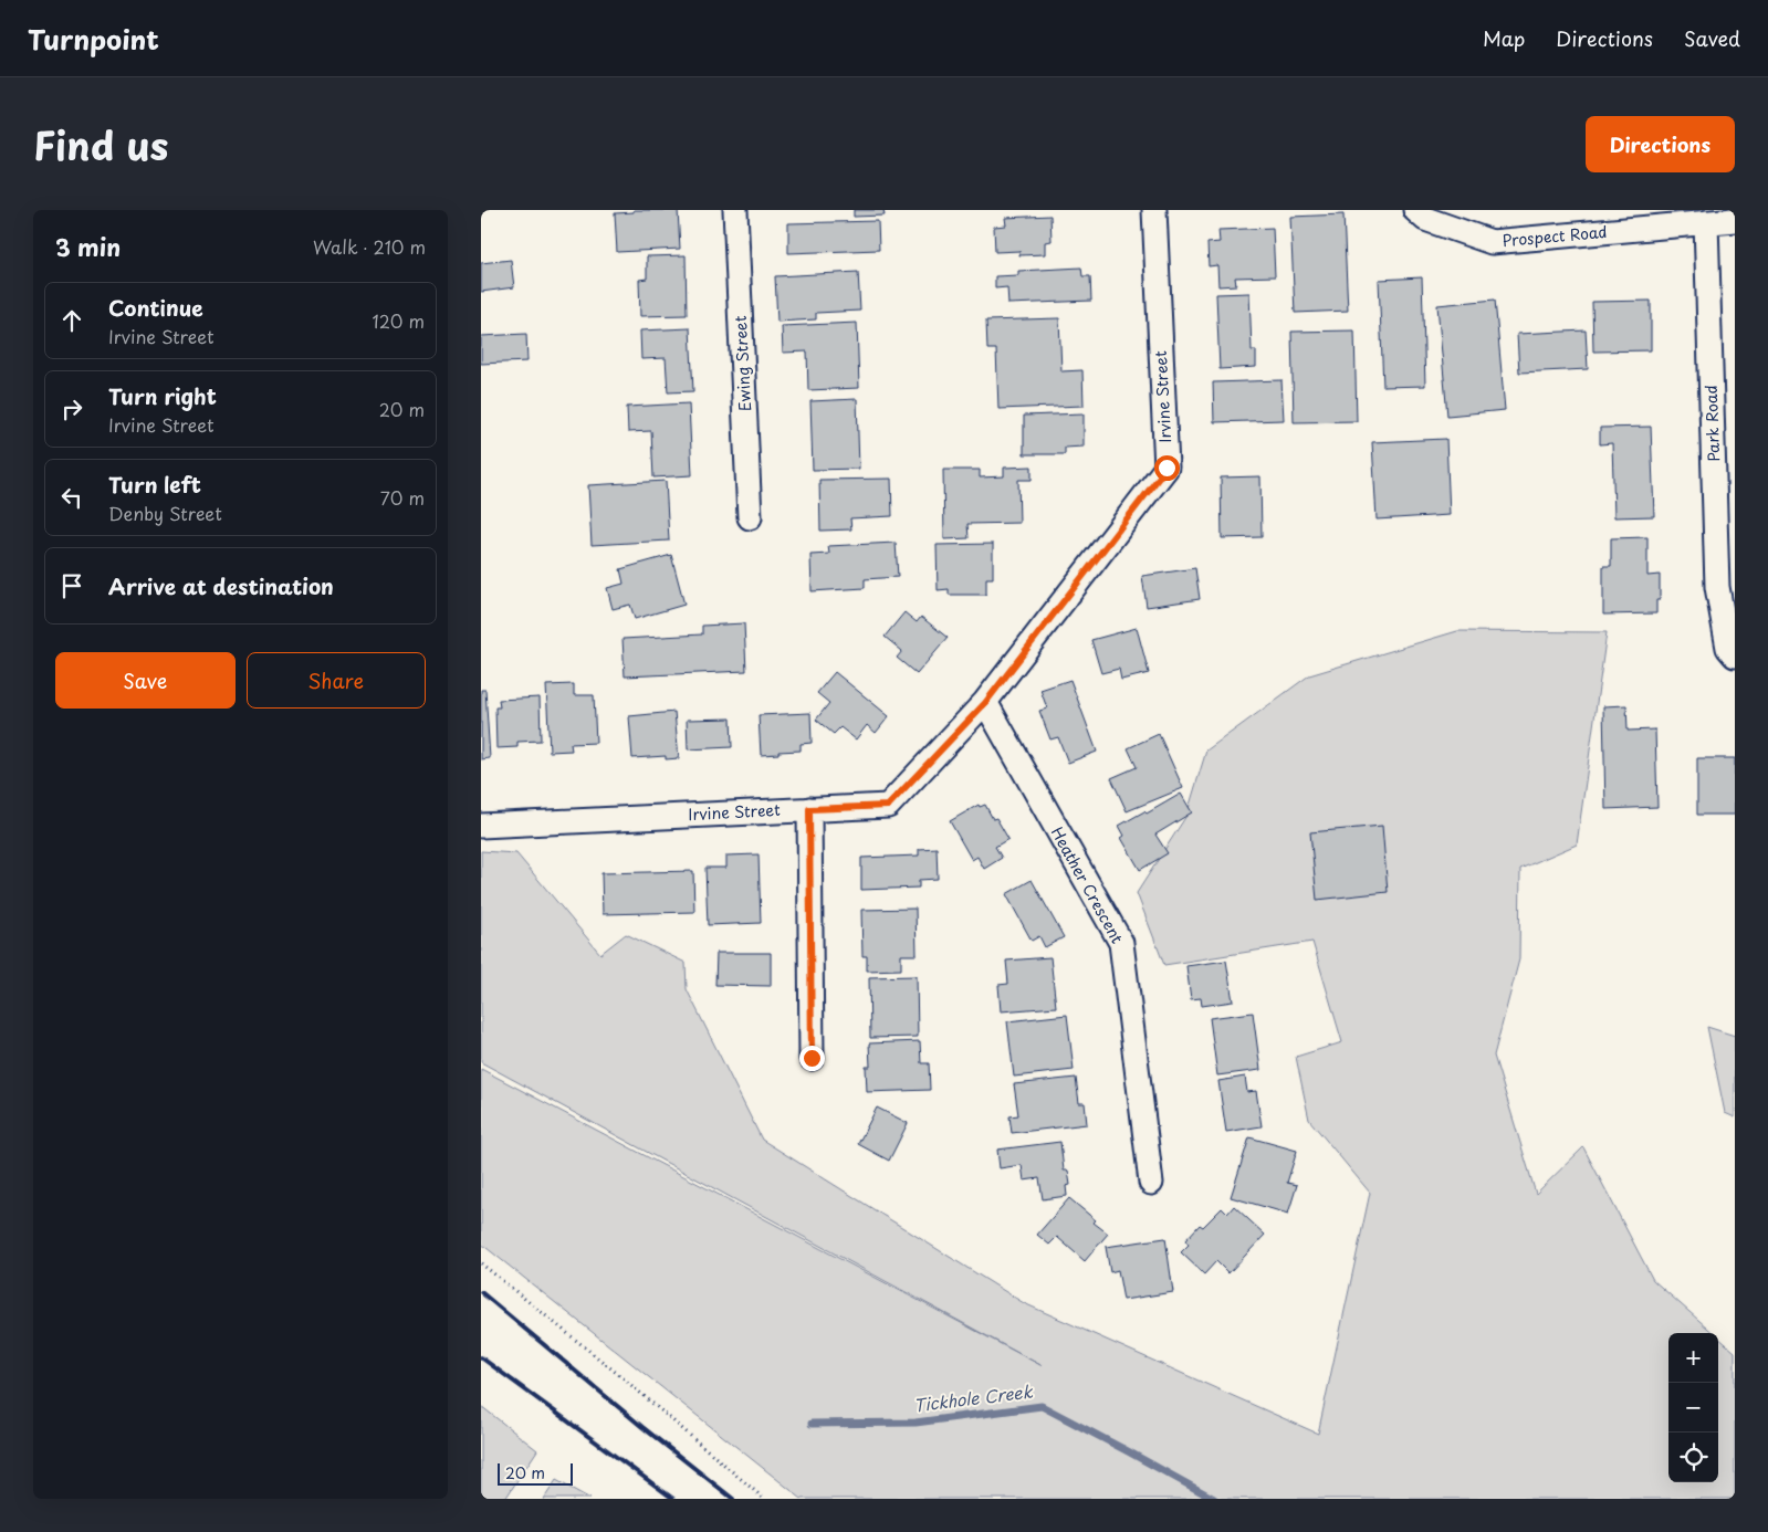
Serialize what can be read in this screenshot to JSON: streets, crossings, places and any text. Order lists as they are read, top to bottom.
{
  "streets": {
    "street": [
      "Prospect Road",
      "Ewing Street",
      "Irvine Street",
      "Park Road",
      "Heather Crescent"
    ]
  },
  "crossings": [
    ["Prospect Road", "Park Road"],
    ["Irvine Street", "Heather Crescent"]
  ],
  "water": ["Tickhole Creek"],
  "scale_bar": "20 m",
  "page": {
    "header": "Turnpoint",
    "nav": ["Map", "Directions", "Saved"],
    "title": "Find us",
    "buttons": [
      "Directions",
      ["Save", "Share"]
    ],
    "heading": ["3 min", "Walk · 210 m"],
    "list": [
      ["Continue", "Irvine Street", "120 m"],
      ["Turn right", "Irvine Street", "20 m"],
      ["Turn left", "Denby Street", "70 m"],
      "Arrive at destination"
    ],
    "map_buttons": ["+", "−"],
    "scale": "20 m"
  }
}
